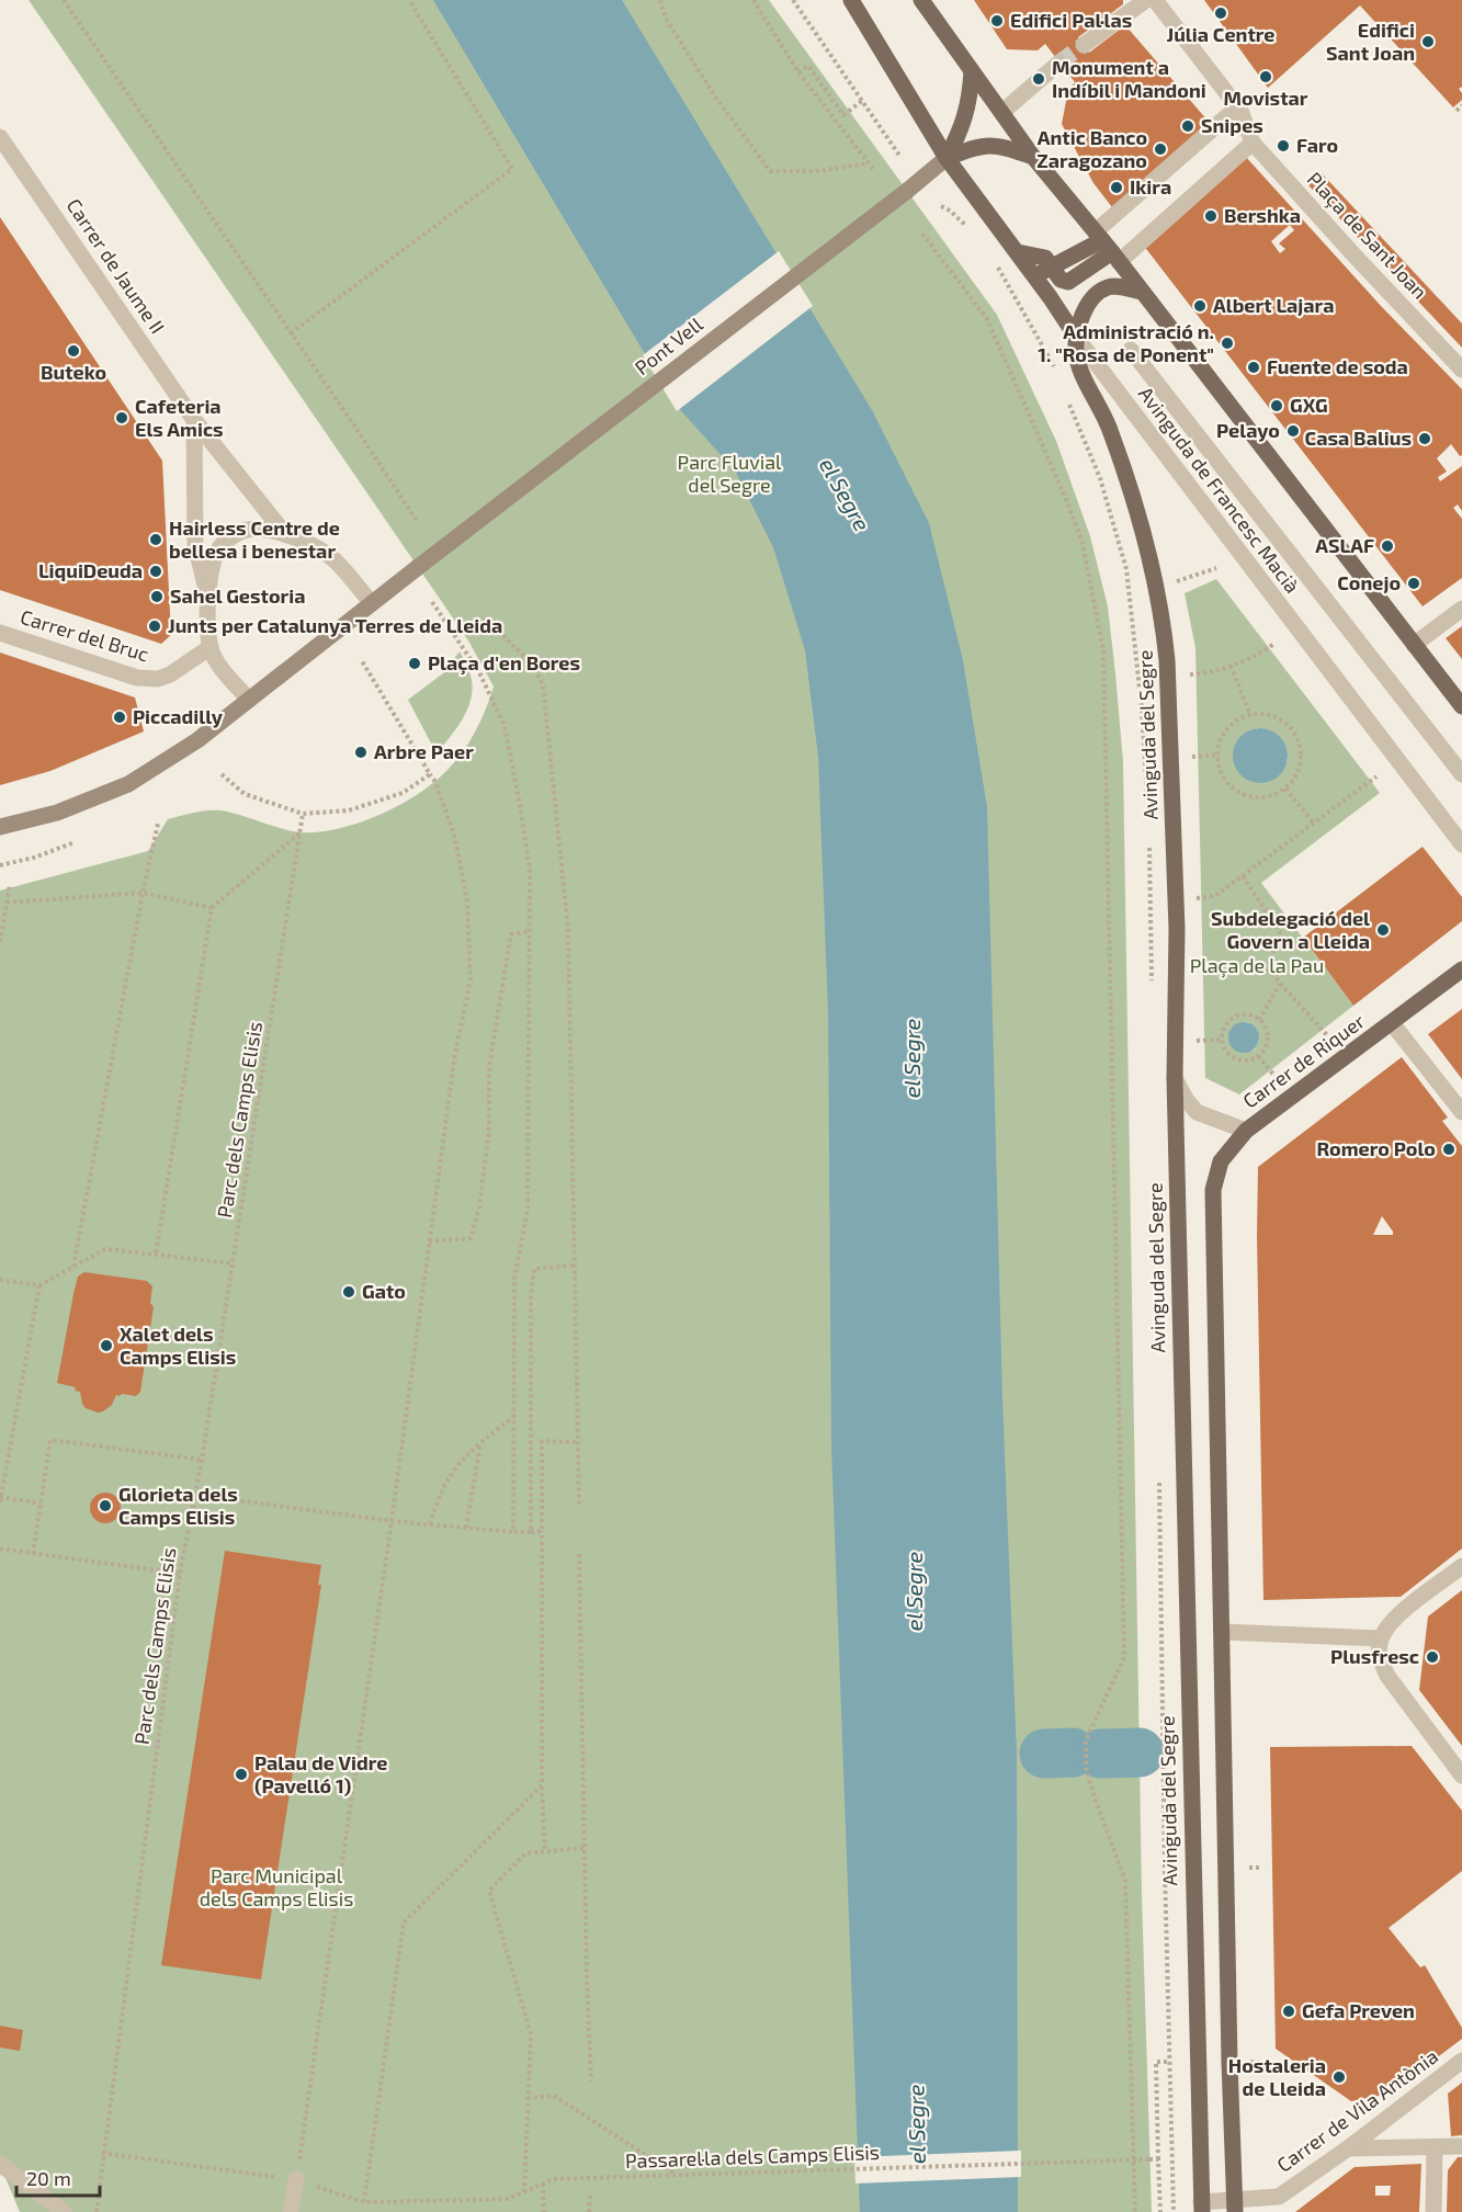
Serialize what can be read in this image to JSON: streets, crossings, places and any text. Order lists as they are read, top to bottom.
{
  "streets": {
    "main road": [
      "Pont Vell",
      "Avinguda de Francesc Macià",
      "Avinguda del Segre",
      "Carrer de Riquer"
    ],
    "street": [
      "Plaça de Sant Joan",
      "Carrer de Jaume II",
      "Carrer del Bruc",
      "Carrer de Vila Antònia"
    ],
    "path": ["Parc dels Camps Elisis", "Passarel·la dels Camps Elisis"]
  },
  "crossings": [
    ["Carrer de Jaume II", "Pont Vell"],
    ["Carrer de Jaume II", "Carrer del Bruc"],
    ["Pont Vell", "Avinguda de Francesc Macià"],
    ["Avinguda de Francesc Macià", "Avinguda del Segre"],
    ["Avinguda del Segre", "Carrer de Riquer"],
    ["Avinguda del Segre", "Carrer de Vila Antònia"]
  ],
  "water": ["el Segre"],
  "parks": ["Parc Fluvial del Segre", "Plaça de la Pau", "Parc Municipal dels Camps Elisis"],
  "places": [
    "Júlia Centre",
    "Edifici Pal·las",
    "Edifici Sant Joan",
    "Movistar",
    "Monument a Indíbil i Mandoni",
    "Snipes",
    "Faro",
    "Antic Banco Zaragozano",
    "Ikira",
    "Bershka",
    "Albert Lajara",
    "Administració n. 1. \"Rosa de Ponent\"",
    "Buteko",
    "Fuente de soda",
    "GXG",
    "Cafeteria Els Amics",
    "Pelayo",
    "Casa Balius",
    "Hairless Centre de bellesa i benestar",
    "ASLAF",
    "LiquiDeuda",
    "Conejo",
    "Sahel Gestoria",
    "Junts per Catalunya Terres de Lleida",
    "Plaça d'en Bores",
    "Piccadilly",
    "Arbre Paer",
    "Subdelegació del Govern a Lleida",
    "Romero Polo",
    "Gato",
    "Xalet dels Camps Elisis",
    "Glorieta dels Camps Elisis",
    "Plusfresc",
    "Palau de Vidre (Pavelló 1)",
    "Gefa Preven",
    "Hostaleria de Lleida"
  ],
  "scale_bar": "20 m"
}
